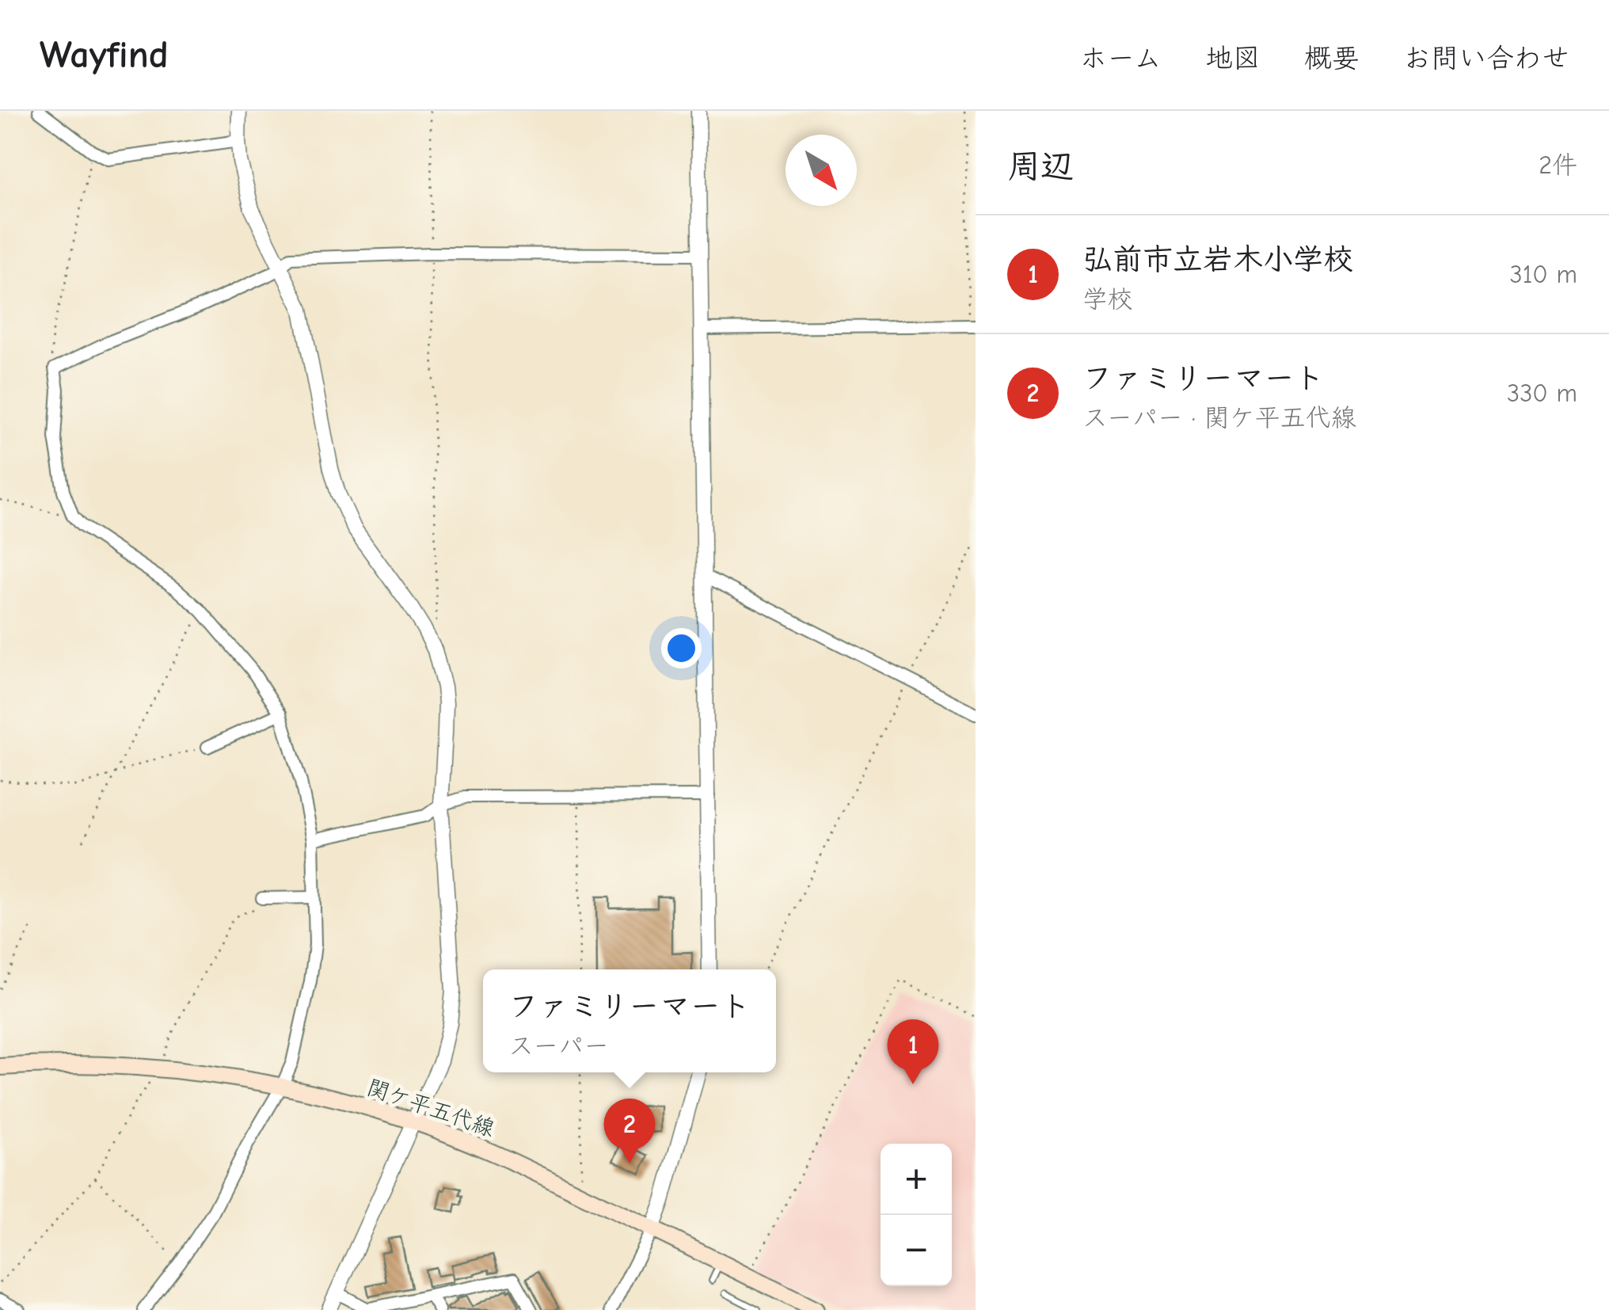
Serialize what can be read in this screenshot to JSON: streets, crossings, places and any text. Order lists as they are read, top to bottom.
{
  "streets": {
    "main road": ["関ケ平五代線"]
  },
  "north": "bottom right",
  "page": {
    "header": "Wayfind",
    "nav": [
      "ホーム",
      "地図",
      "概要",
      "お問い合わせ"
    ],
    "heading": ["周辺", "2件"],
    "list": [
      {
        "mark": "1",
        "name": "弘前市立岩木小学校",
        "note": "学校",
        "value": "310 m"
      },
      {
        "mark": "2",
        "name": "ファミリーマート",
        "note": "スーパー · 関ケ平五代線",
        "value": "330 m"
      }
    ],
    "popup": ["ファミリーマート", "スーパー"],
    "pins": ["1", "2"],
    "map_buttons": ["+", "−"]
  }
}
